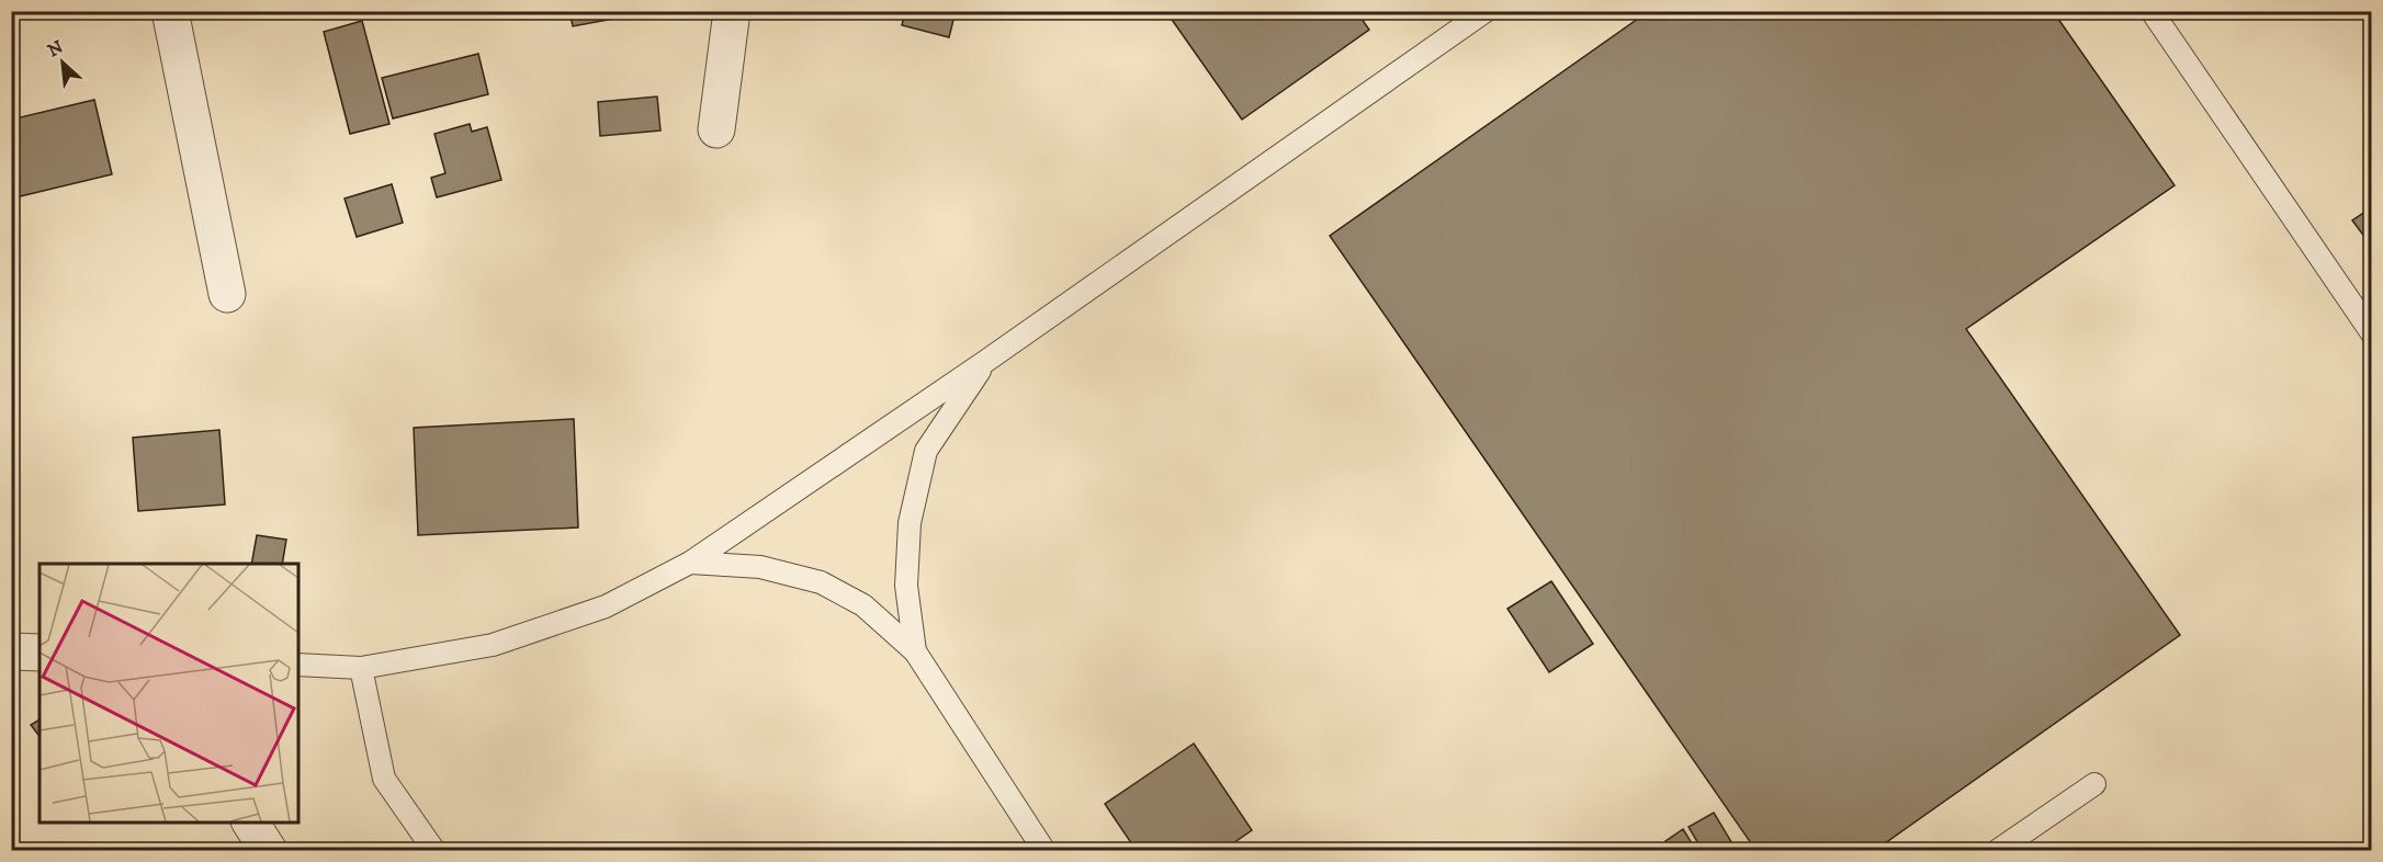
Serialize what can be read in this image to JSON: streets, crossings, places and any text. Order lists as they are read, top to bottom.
{
  "north": "top left"
}
